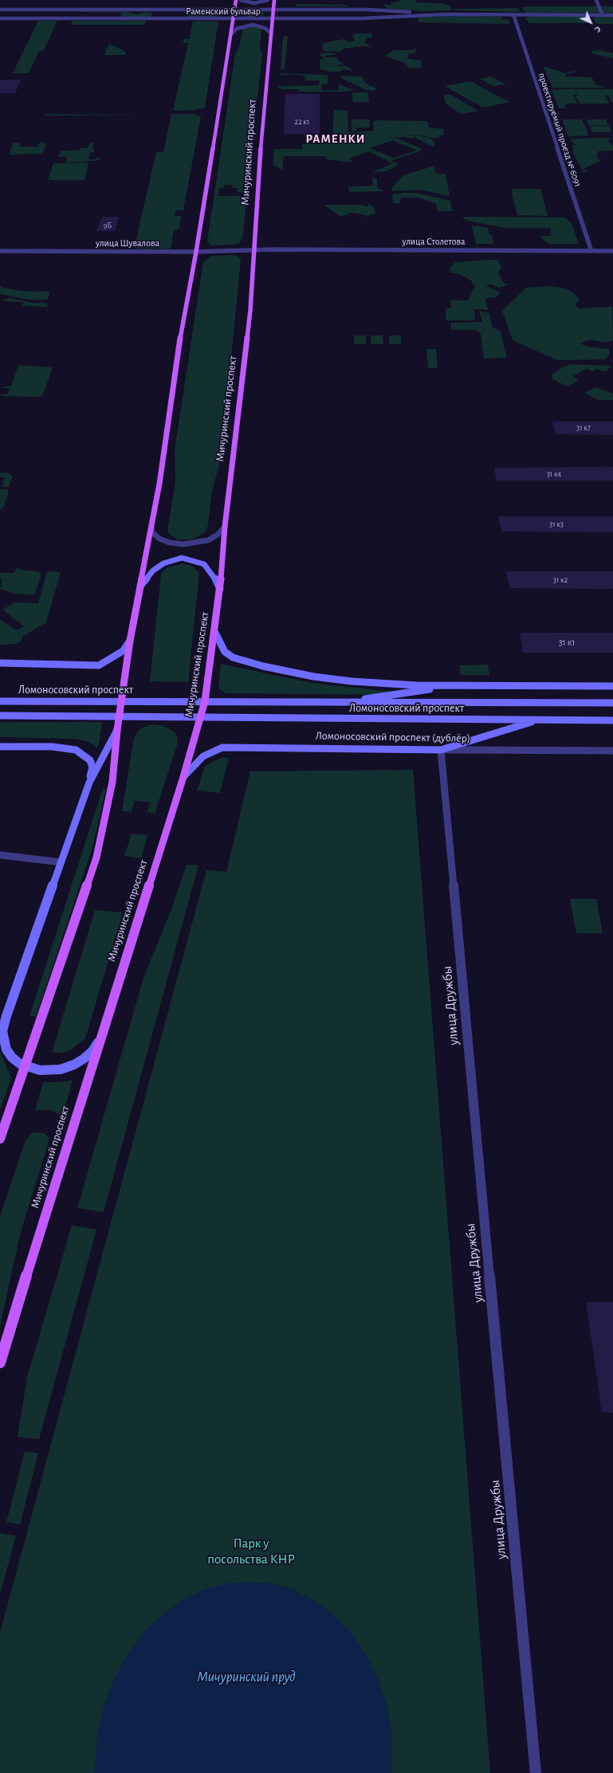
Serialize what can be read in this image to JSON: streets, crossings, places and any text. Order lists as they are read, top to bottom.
{
  "streets": {
    "main road": ["Мичуринский проспект", "Ломоносовский проспект", "Ломоносовский проспект (дублёр)"],
    "street": [
      "Раменский бульвар",
      "проектируемый проезд № 6091",
      "улица Столетова",
      "улица Шувалова",
      "улица Дружбы"
    ]
  },
  "crossings": [
    ["Раменский бульвар", "проектируемый проезд № 6091"],
    ["Раменский бульвар", "Мичуринский проспект"],
    ["проектируемый проезд № 6091", "улица Столетова"],
    ["Мичуринский проспект", "улица Столетова"],
    ["Мичуринский проспект", "улица Шувалова"],
    ["Мичуринский проспект", "Ломоносовский проспект"],
    ["Мичуринский проспект", "Ломоносовский проспект (дублёр)"],
    ["улица Столетова", "улица Шувалова"],
    ["Ломоносовский проспект (дублёр)", "улица Дружбы"]
  ],
  "districts": ["РАМЕНКИ"],
  "water": ["Мичуринский пруд"],
  "parks": ["Парк у посольства КНР"],
  "house_numbers": [
    "22 к1",
    "9Б",
    "31 к7",
    "31 к4",
    "31 к3",
    "31 к2",
    "31 к1"
  ],
  "north": "bottom right"
}
